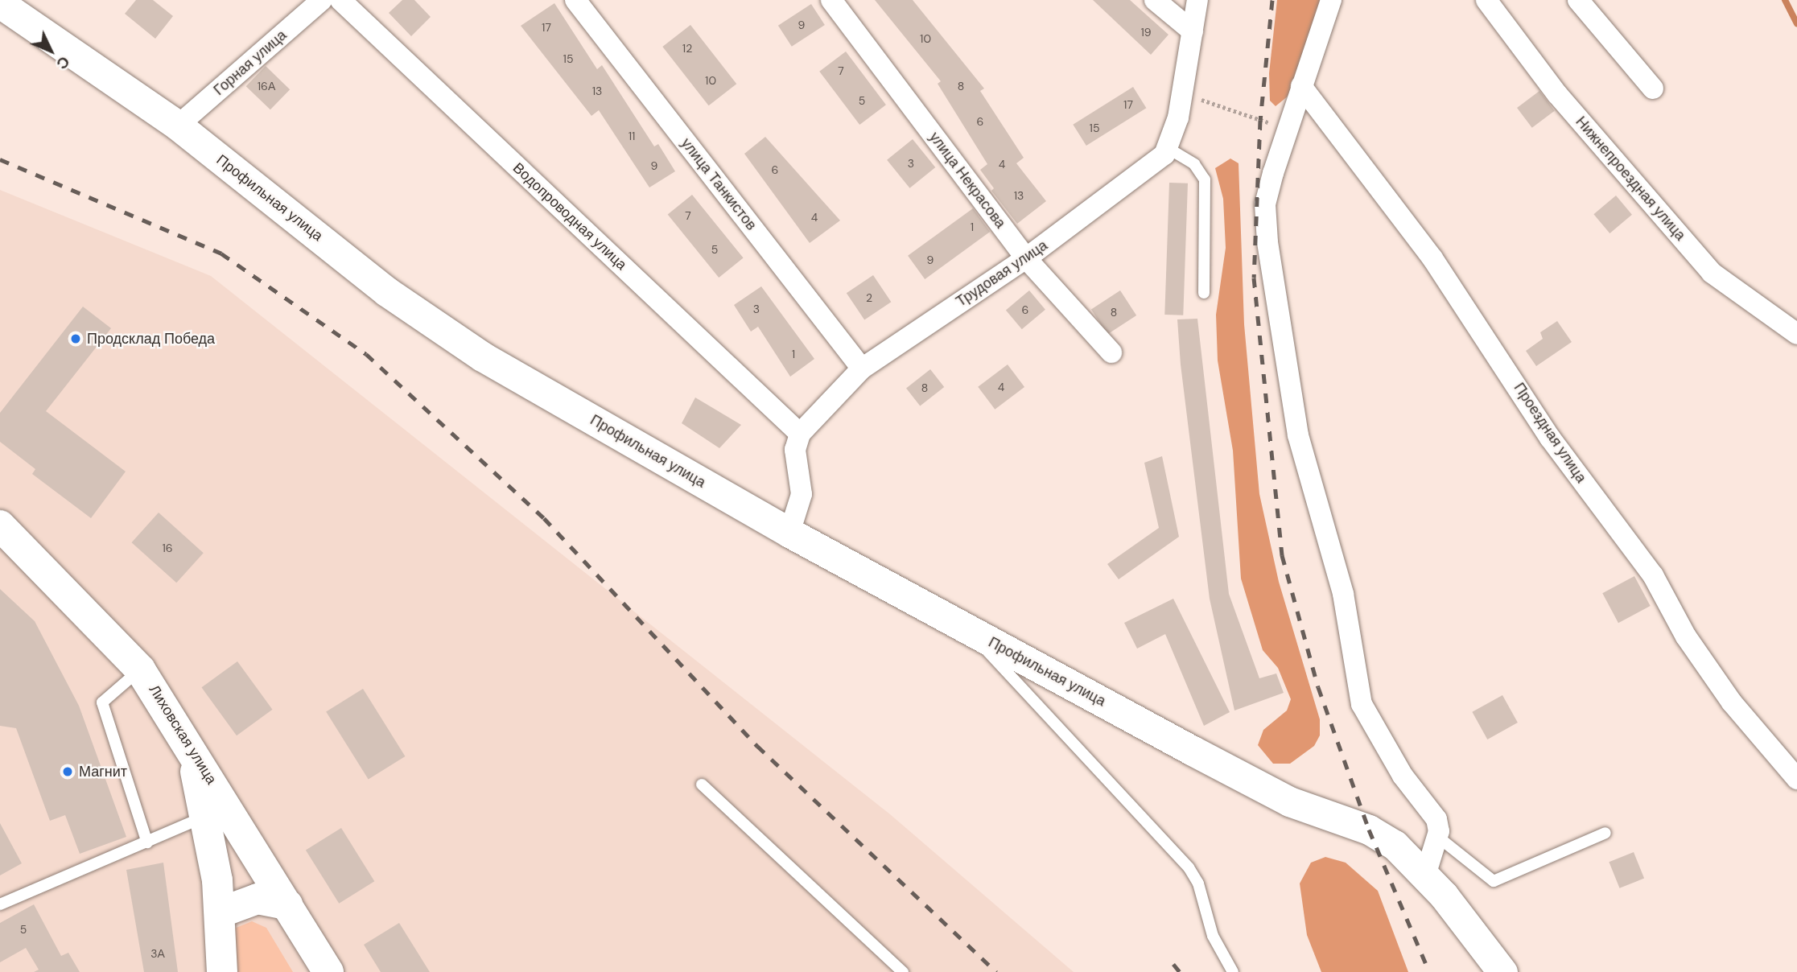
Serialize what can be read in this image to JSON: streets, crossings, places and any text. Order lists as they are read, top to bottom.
{
  "streets": {
    "main road": ["Профильная улица", "Лиховская улица"],
    "street": [
      "Горная улица",
      "Нижнепроездная улица",
      "улица Некрасова",
      "улица Танкистов",
      "Водопроводная улица",
      "Трудовая улица",
      "Проездная улица"
    ]
  },
  "crossings": [
    ["Горная улица", "Профильная улица"],
    ["улица Некрасова", "Трудовая улица"],
    ["улица Танкистов", "Трудовая улица"],
    ["Водопроводная улица", "Трудовая улица"]
  ],
  "places": ["Продсклад Победа", "Магнит"],
  "house_numbers": [
    "9",
    "17",
    "19",
    "10",
    "12",
    "15",
    "7",
    "10",
    "16А",
    "8",
    "13",
    "5",
    "17",
    "6",
    "15",
    "11",
    "3",
    "4",
    "9",
    "6",
    "13",
    "7",
    "4",
    "1",
    "5",
    "9",
    "2",
    "3",
    "6",
    "8",
    "1",
    "4",
    "8",
    "16",
    "5",
    "3А"
  ],
  "north": "bottom right"
}
